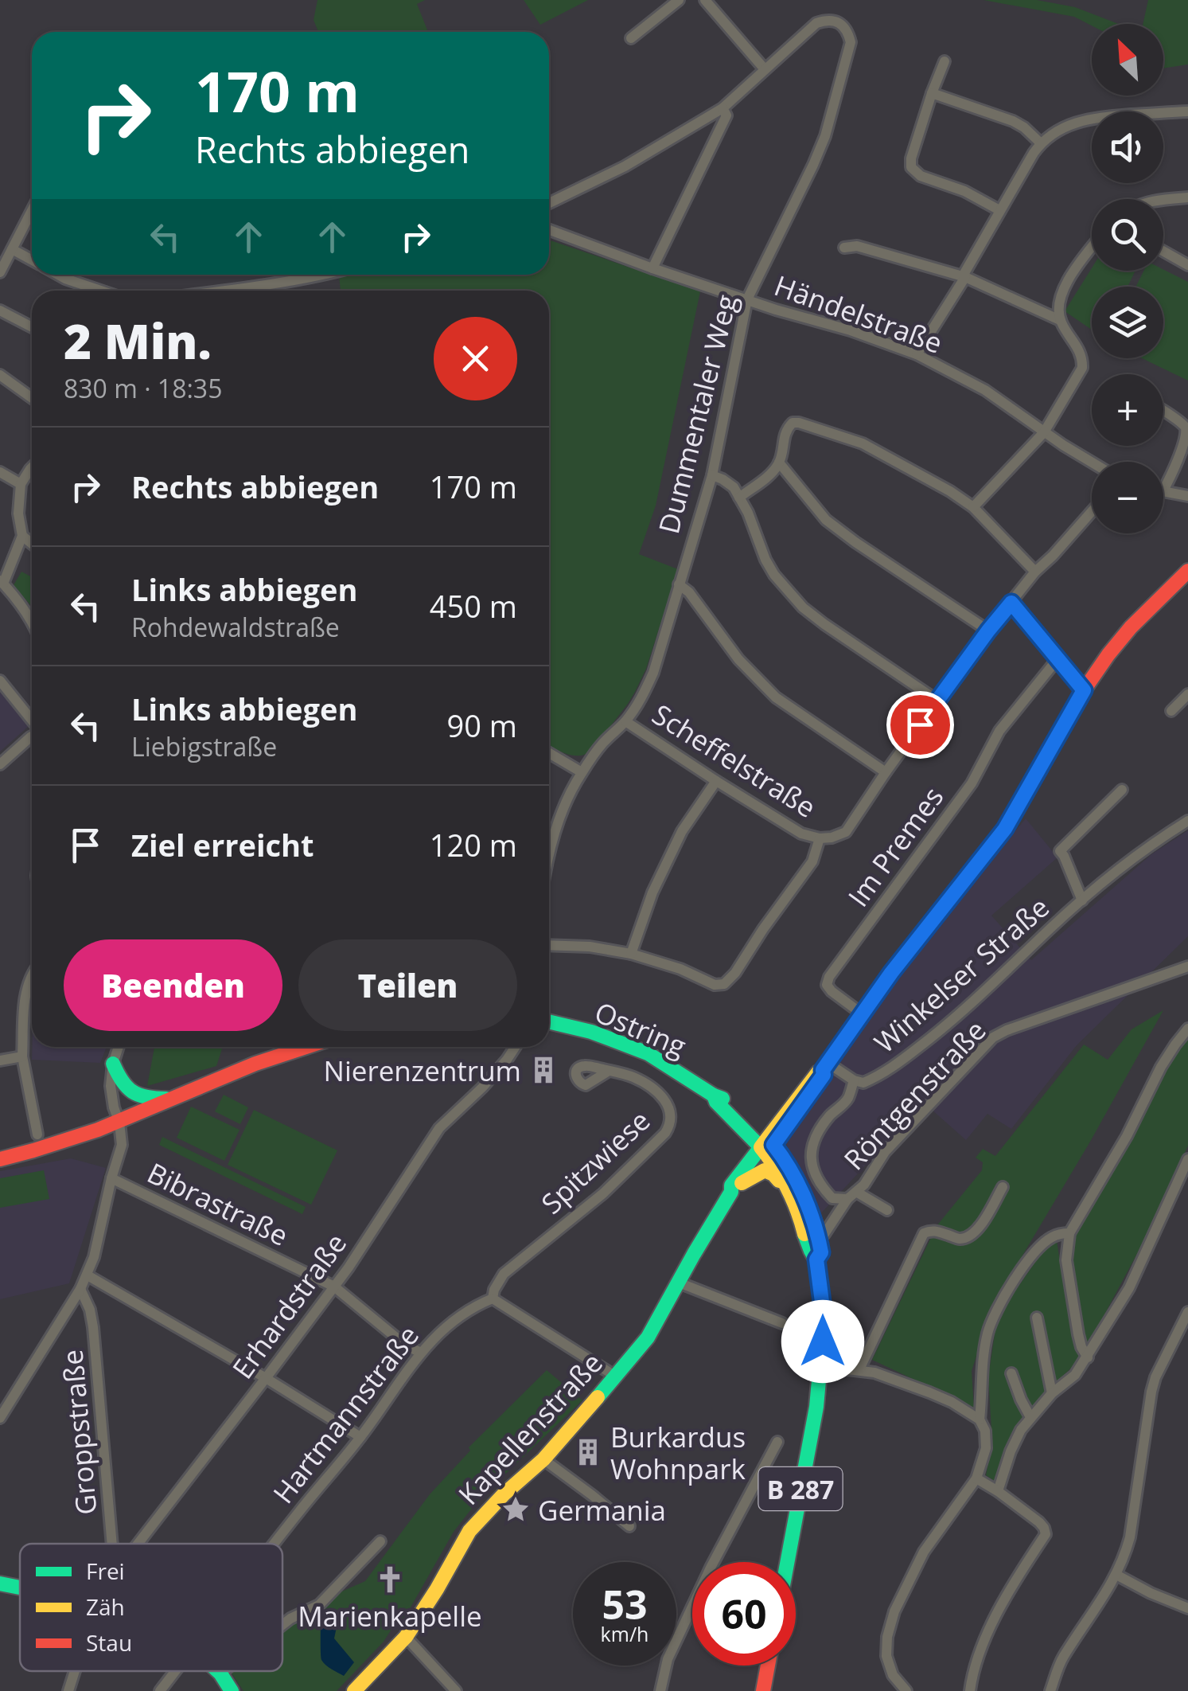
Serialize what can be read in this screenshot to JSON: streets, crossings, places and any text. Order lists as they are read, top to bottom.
{
  "streets": {
    "main road": ["Ostring", "Kapellenstraße", "B 287"],
    "street": [
      "Händelstraße",
      "Dummentaler Weg",
      "Scheffelstraße",
      "Im Premes",
      "Winkelser Straße",
      "Röntgenstraße",
      "Spitzwiese",
      "Bibrastraße",
      "Erhardstraße",
      "Hartmannstraße",
      "Groppstraße"
    ]
  },
  "crossings": [
    ["Händelstraße", "Dummentaler Weg"],
    ["Dummentaler Weg", "Scheffelstraße"],
    ["Im Premes", "Kapellenstraße"],
    ["Winkelser Straße", "Röntgenstraße"],
    ["Winkelser Straße", "Kapellenstraße"],
    ["Ostring", "Röntgenstraße"],
    ["Ostring", "Kapellenstraße"],
    ["Spitzwiese", "Hartmannstraße"],
    ["Bibrastraße", "Erhardstraße"],
    ["Bibrastraße", "Hartmannstraße"]
  ],
  "places": {
    "building": ["Nierenzentrum", "Burkardus Wohnpark"],
    "place": ["Germania"],
    "church": ["Marienkapelle"]
  },
  "legend": ["Frei", "Zäh", "Stau"],
  "north": "top left",
  "page": {
    "map_buttons": ["+", "−"],
    "turn": ["170 m", "Rechts abbiegen"],
    "heading": ["2 Min.", "830 m · 18:35"],
    "list": [
      {
        "name": "Rechts abbiegen",
        "value": "170 m"
      },
      {
        "name": "Links abbiegen",
        "note": "Rohdewaldstraße",
        "value": "450 m"
      },
      {
        "name": "Links abbiegen",
        "note": "Liebigstraße",
        "value": "90 m"
      },
      {
        "name": "Ziel erreicht",
        "value": "120 m"
      }
    ],
    "buttons": ["Beenden", "Teilen"],
    "speed": "53 km/h",
    "limit": "60"
  }
}
